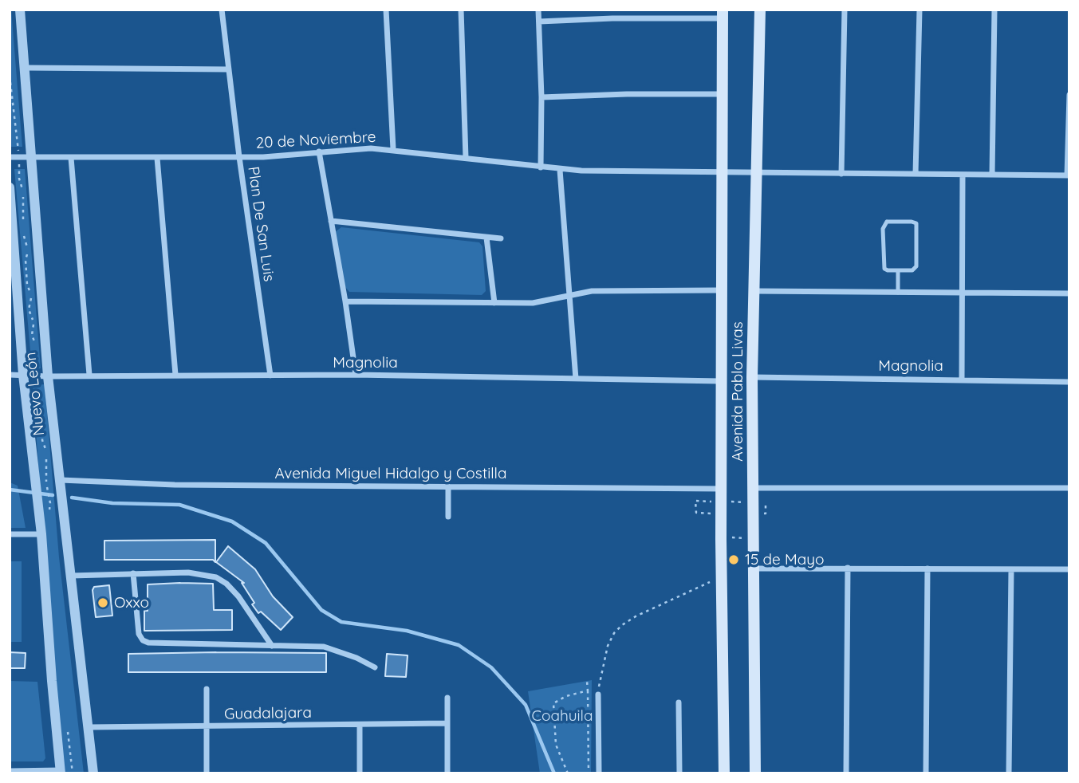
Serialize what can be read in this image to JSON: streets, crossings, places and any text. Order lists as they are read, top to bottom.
{
  "streets": {
    "main road": ["Avenida Pablo Livas"],
    "street": [
      "20 de Noviembre",
      "Plan De San Luis",
      "Magnolia",
      "Nuevo León",
      "Avenida Miguel Hidalgo y Costilla",
      "Guadalajara"
    ]
  },
  "crossings": [
    ["20 de Noviembre", "Plan De San Luis"],
    ["20 de Noviembre", "Avenida Pablo Livas"],
    ["20 de Noviembre", "Nuevo León"],
    ["Plan De San Luis", "Magnolia"],
    ["Magnolia", "Avenida Pablo Livas"],
    ["Magnolia", "Nuevo León"],
    ["Avenida Pablo Livas", "Avenida Miguel Hidalgo y Costilla"],
    ["Nuevo León", "Avenida Miguel Hidalgo y Costilla"],
    ["Nuevo León", "Guadalajara"]
  ],
  "parks": ["Coahuila"],
  "places": ["15 de Mayo", "Oxxo"]
}
